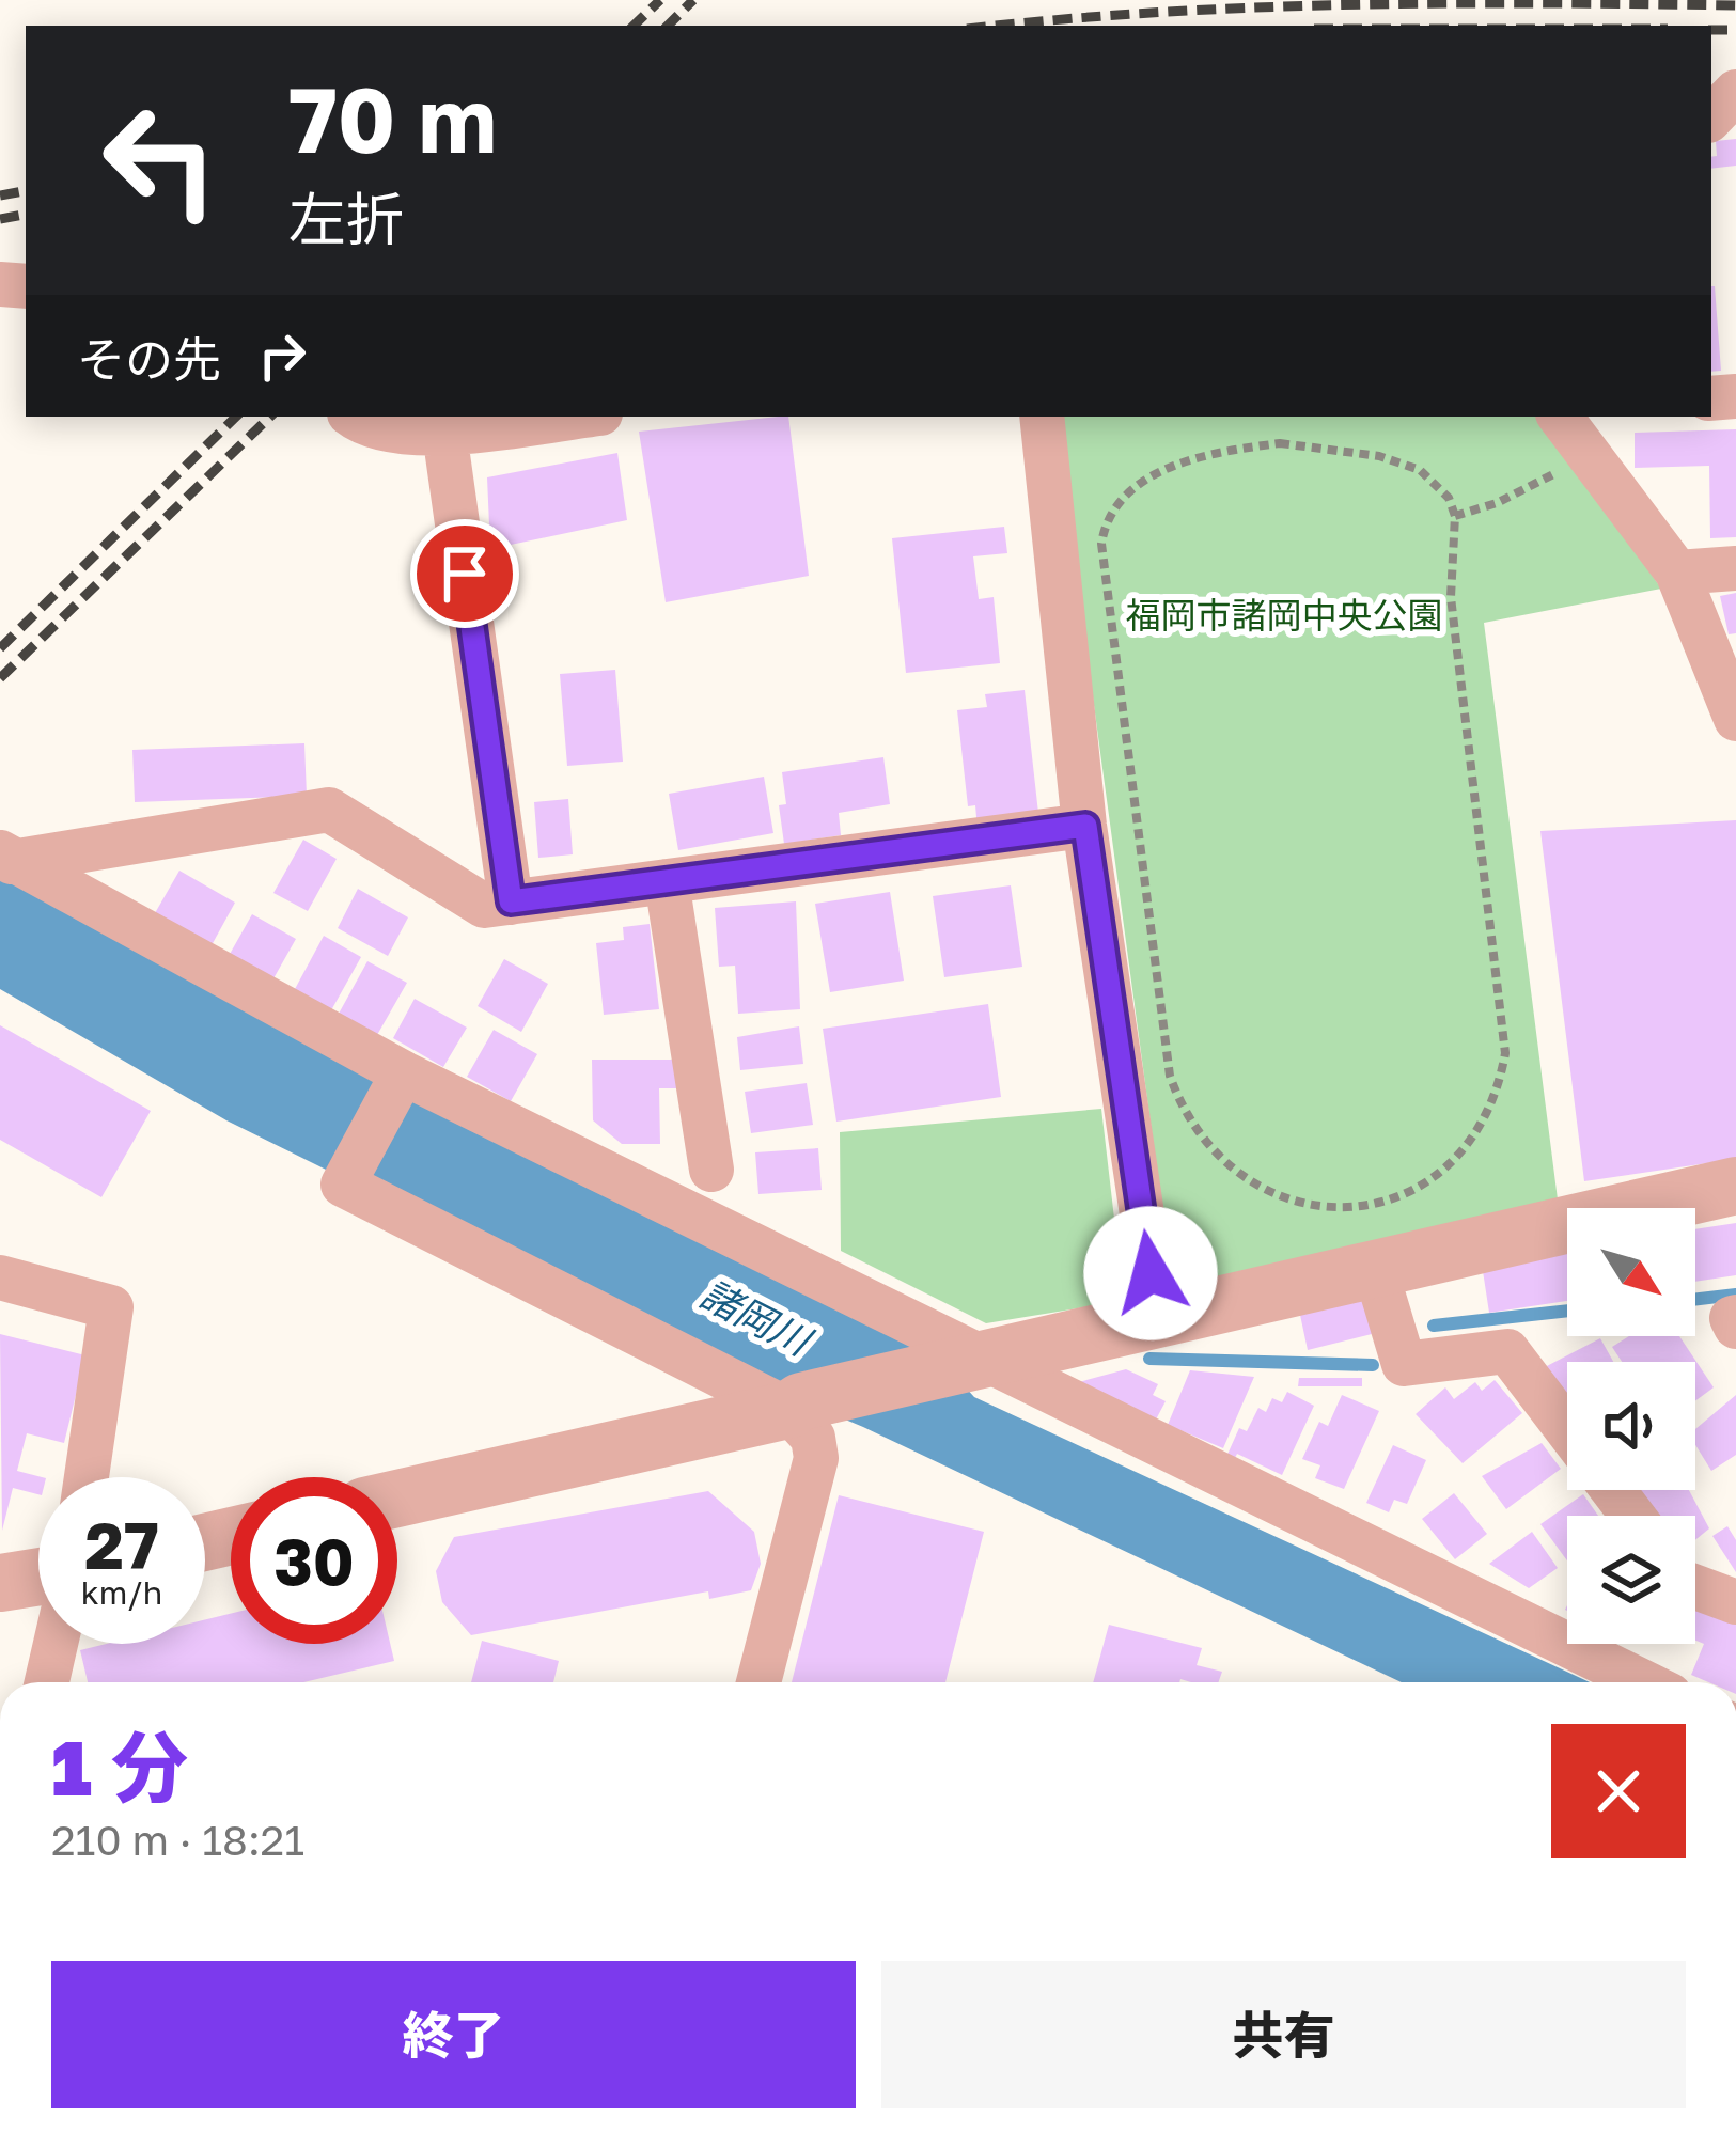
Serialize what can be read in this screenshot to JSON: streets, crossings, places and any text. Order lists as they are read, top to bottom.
{
  "water": ["諸岡川"],
  "parks": ["福岡市諸岡中央公園"],
  "north": "bottom right",
  "page": {
    "turn": ["70 m", "左折"],
    "then": "その先",
    "speed": "27 km/h",
    "limit": "30",
    "heading": ["1 分", "210 m · 18:21"],
    "buttons": ["終了", "共有"]
  }
}
